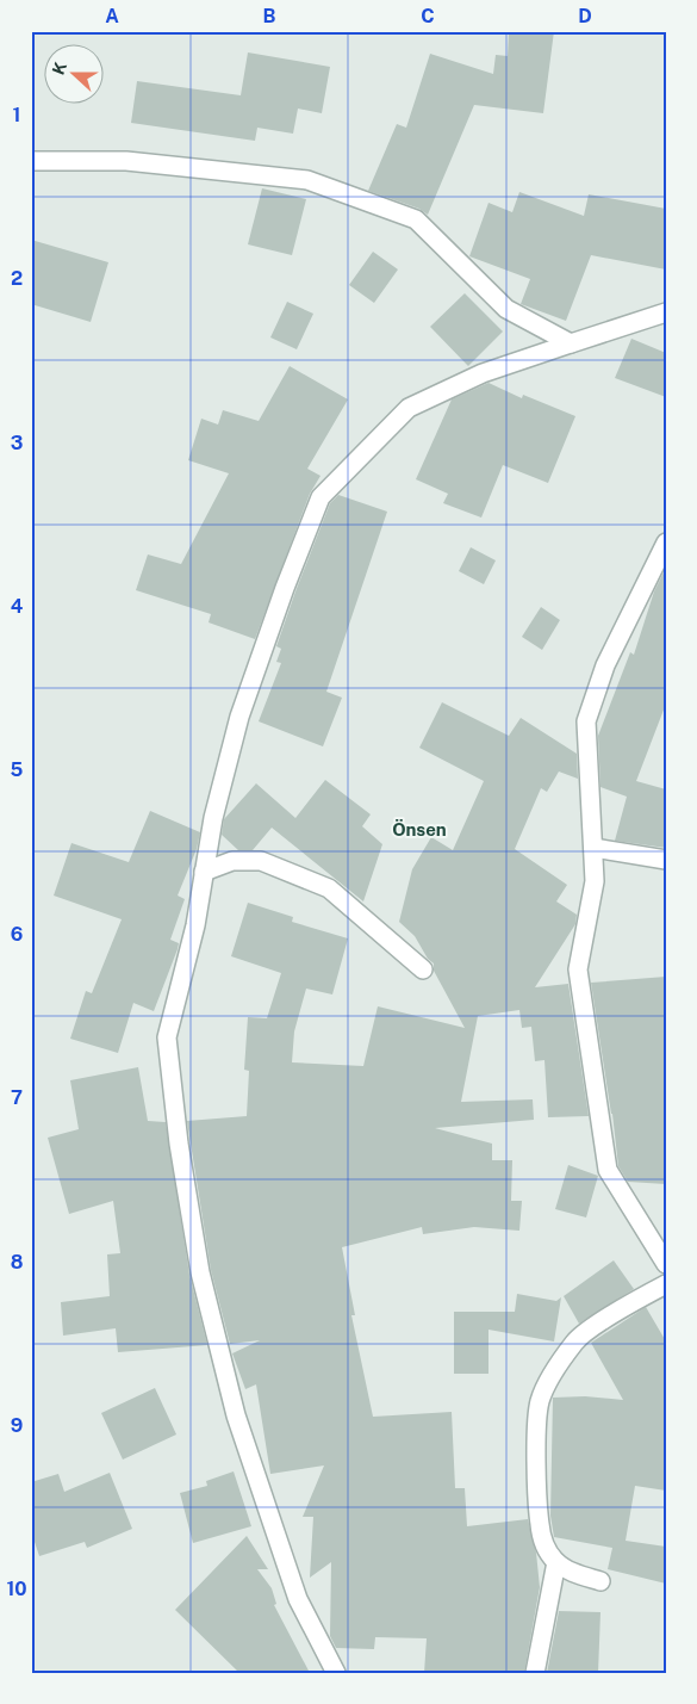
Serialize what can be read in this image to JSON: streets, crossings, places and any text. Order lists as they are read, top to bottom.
{
  "districts": ["Önsen"],
  "north": "left",
  "grid": {
    "columns": [
      "A",
      "B",
      "C",
      "D"
    ],
    "rows": [
      "1",
      "2",
      "3",
      "4",
      "5",
      "6",
      "7",
      "8",
      "9",
      "10"
    ]
  }
}
